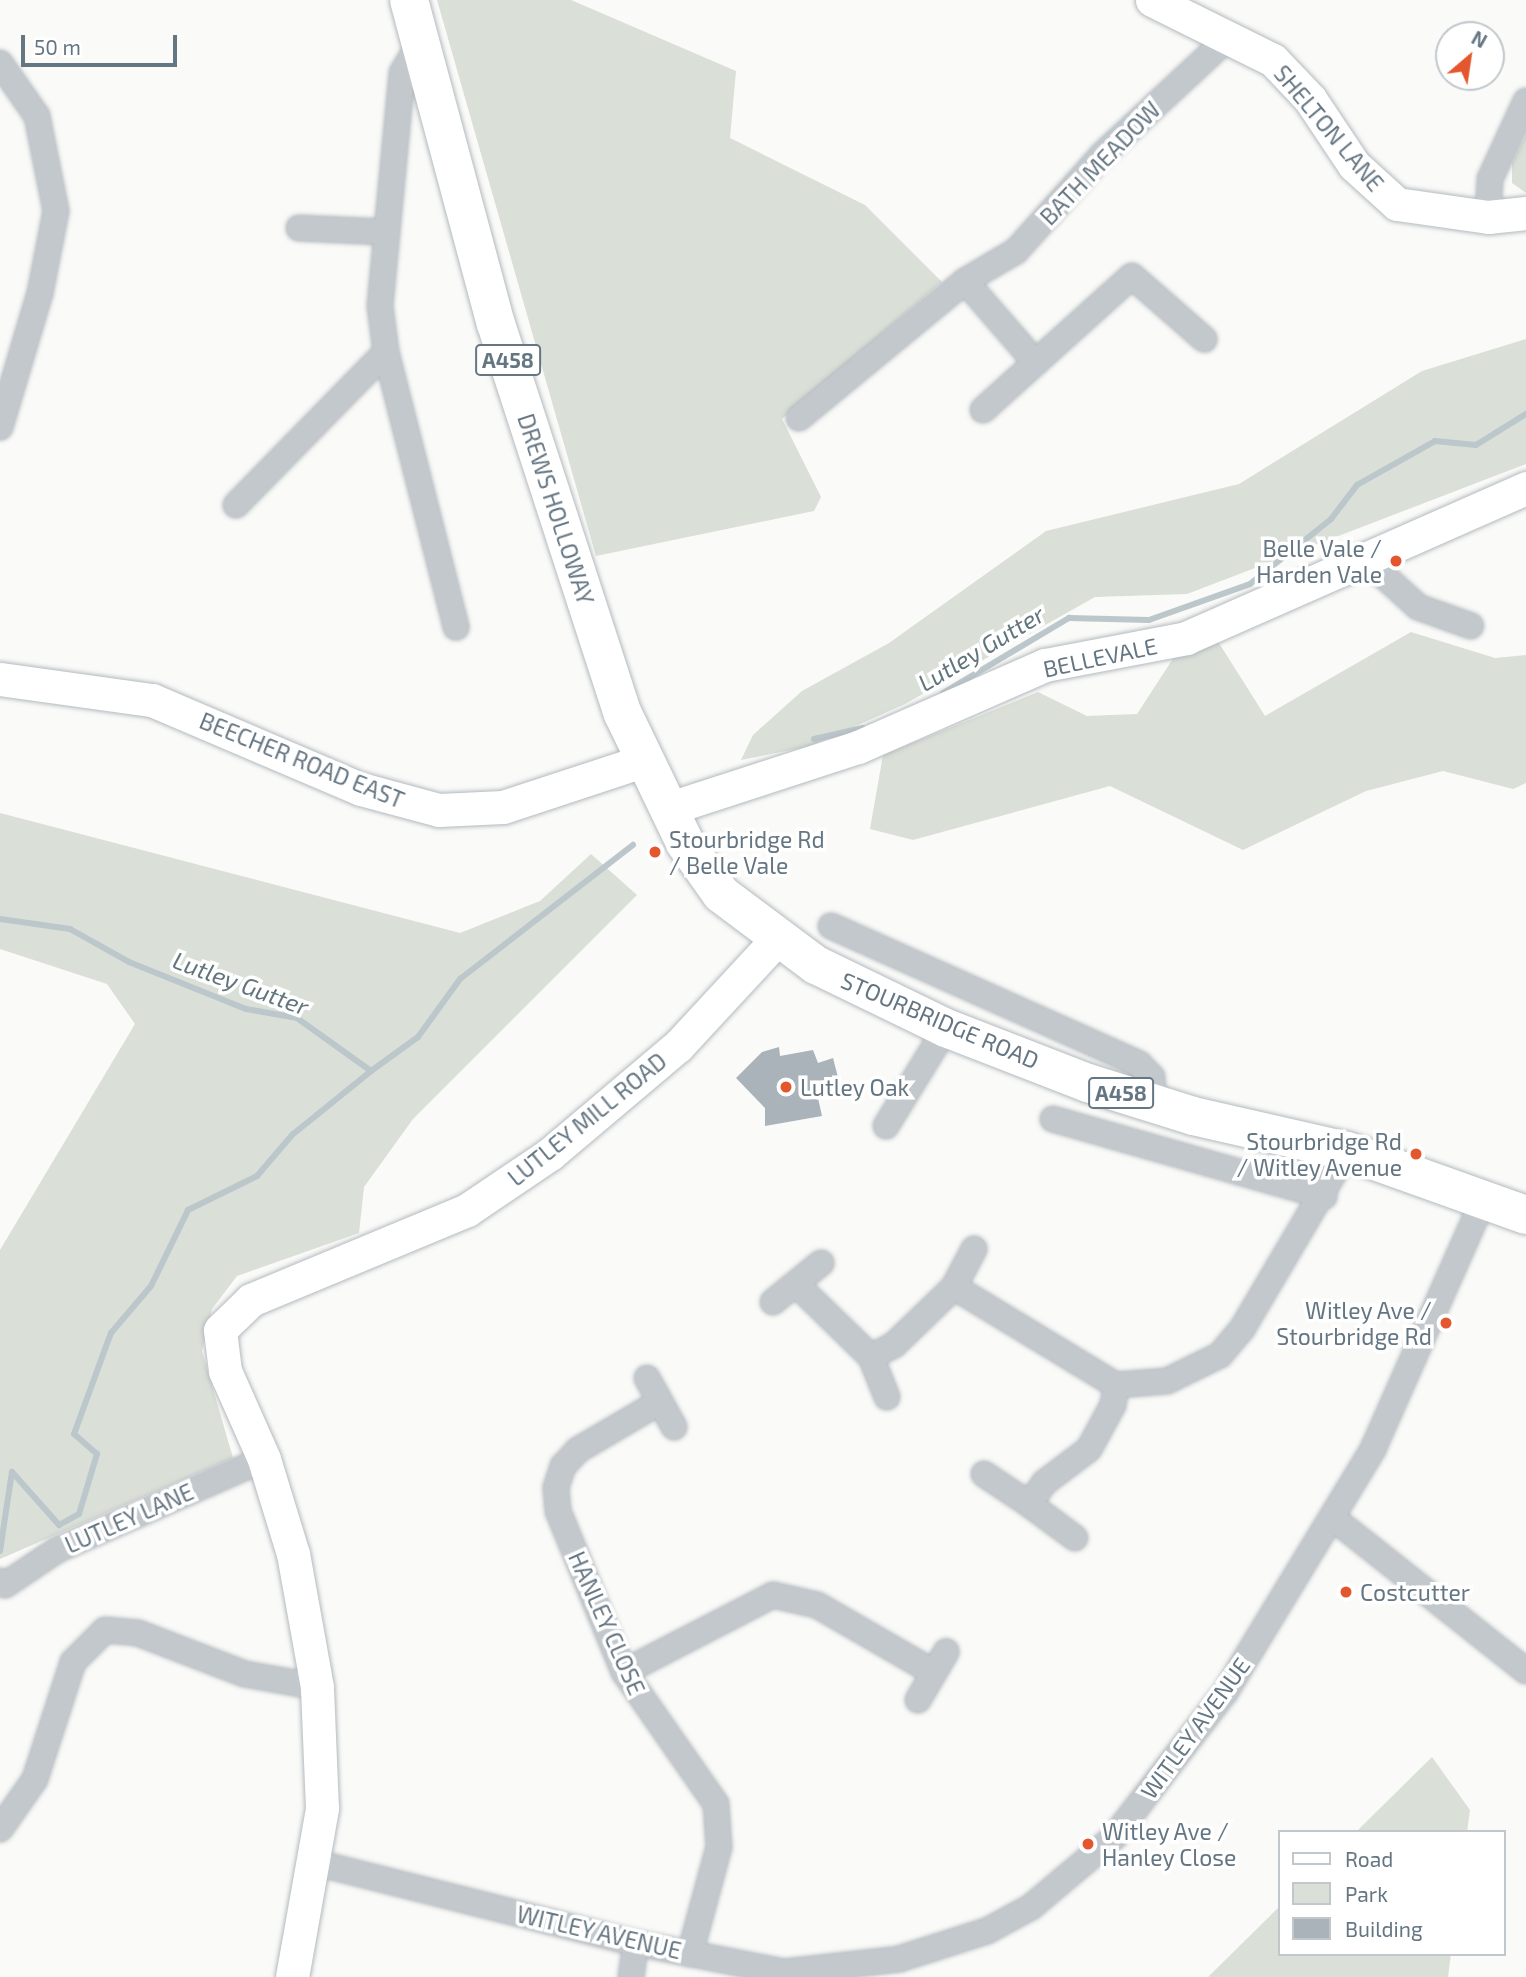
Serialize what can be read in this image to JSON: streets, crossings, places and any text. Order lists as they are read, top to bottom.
{
  "streets": {
    "highway": ["A458", "DREWS HOLLOWAY", "STOURBRIDGE ROAD"],
    "street": [
      "SHELTON LANE",
      "BATH MEADOW",
      "BELLEVALE",
      "BEECHER ROAD EAST",
      "LUTLEY MILL ROAD",
      "LUTLEY LANE",
      "HANLEY CLOSE",
      "WITLEY AVENUE"
    ]
  },
  "crossings": [
    ["SHELTON LANE", "BATH MEADOW"],
    ["DREWS HOLLOWAY", "BELLEVALE"],
    ["DREWS HOLLOWAY", "BEECHER ROAD EAST"],
    ["DREWS HOLLOWAY", "STOURBRIDGE ROAD"],
    ["BELLEVALE", "STOURBRIDGE ROAD"],
    ["STOURBRIDGE ROAD", "LUTLEY MILL ROAD"],
    ["STOURBRIDGE ROAD", "WITLEY AVENUE"],
    ["LUTLEY MILL ROAD", "LUTLEY LANE"],
    ["HANLEY CLOSE", "WITLEY AVENUE"]
  ],
  "water": ["Lutley Gutter"],
  "places": [
    "Belle Vale / Harden Vale",
    "Stourbridge Rd / Belle Vale",
    "Lutley Oak",
    "Stourbridge Rd / Witley Avenue",
    "Witley Ave / Stourbridge Rd",
    "Costcutter",
    "Witley Ave / Hanley Close"
  ],
  "legend": ["Road", "Park", "Building"],
  "scale_bar": "50 m",
  "north": "top right"
}
